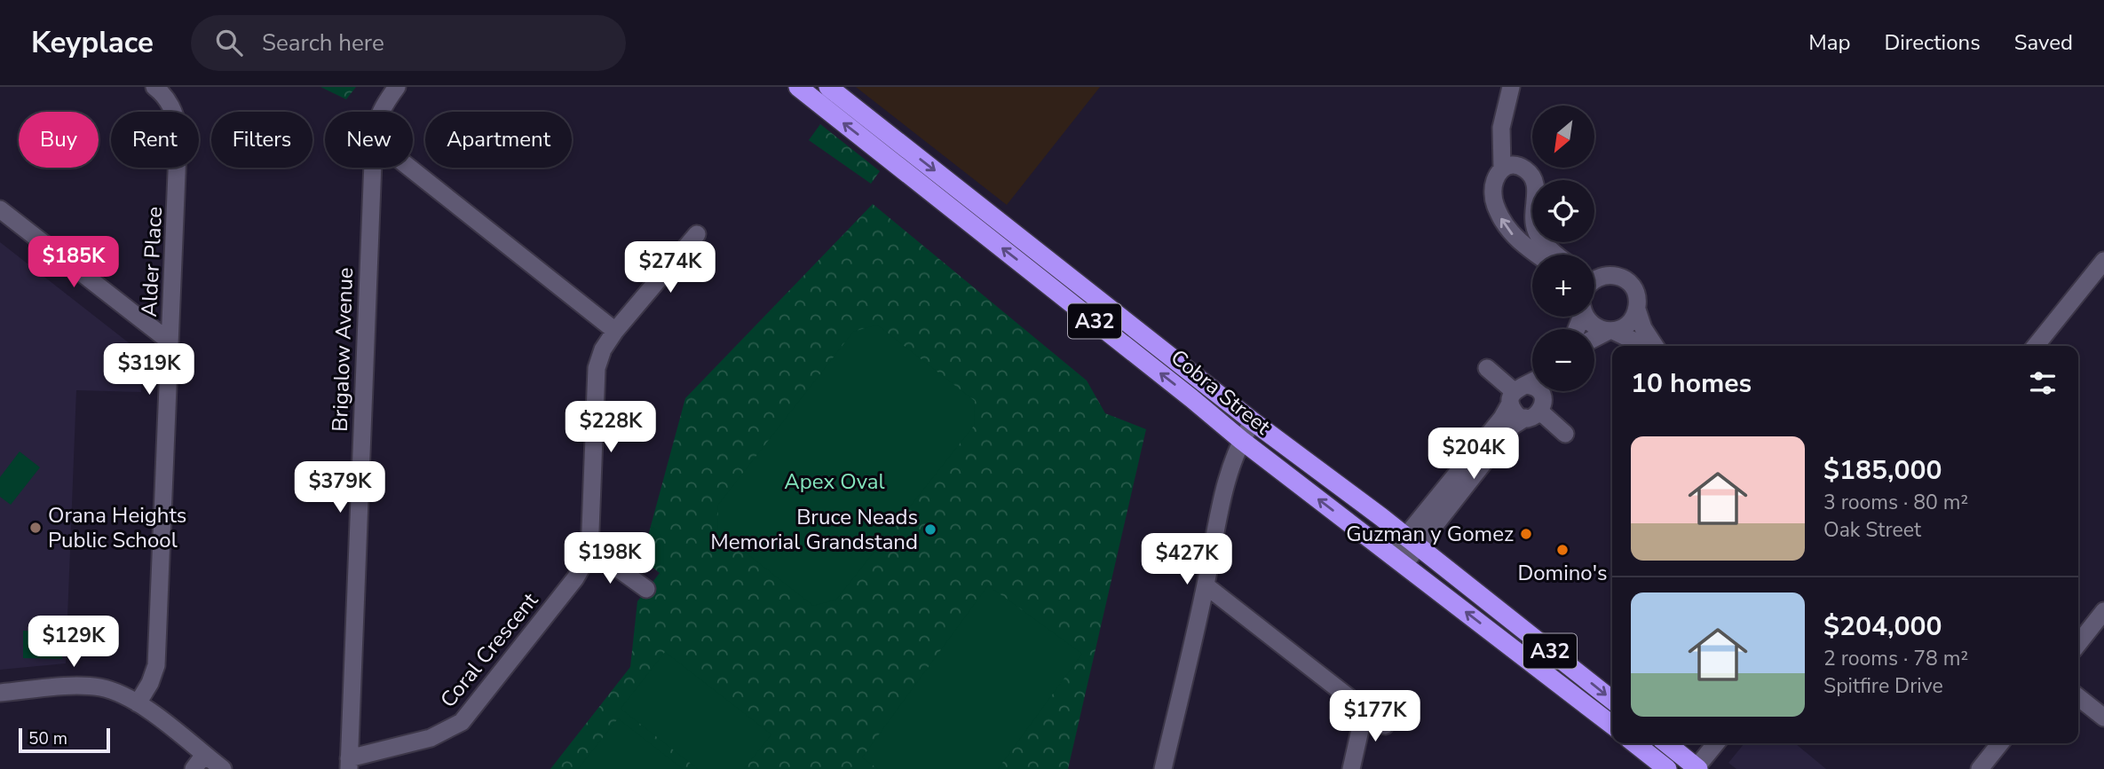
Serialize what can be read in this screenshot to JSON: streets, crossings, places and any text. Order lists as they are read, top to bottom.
{
  "streets": {
    "highway": ["A32", "Cobra Street"],
    "street": ["Alder Place", "Brigalow Avenue", "Coral Crescent"]
  },
  "crossings": [
    ["Brigalow Avenue", "Coral Crescent"]
  ],
  "parks": ["Apex Oval"],
  "places": [
    "Orana Heights Public School",
    "Bruce Neads Memorial Grandstand",
    "Guzman y Gomez",
    "Domino's"
  ],
  "scale_bar": "50 m",
  "north": "bottom left",
  "page": {
    "header": "Keyplace",
    "search": "Search here",
    "nav": ["Map", "Directions", "Saved"],
    "map_buttons": ["+", "−"],
    "chip": [
      "Buy",
      "Rent",
      "Filters",
      "New",
      "Apartment"
    ],
    "price": [
      "$185K",
      "$274K",
      "$319K",
      "$228K",
      "$204K",
      "$379K",
      "$198K",
      "$427K",
      "$129K",
      "$177K"
    ],
    "heading": "10 homes",
    "list": [
      {
        "name": "$185,000",
        "note": "3 rooms · 80 m² · Oak Street"
      },
      {
        "name": "$204,000",
        "note": "2 rooms · 78 m² · Spitfire Drive"
      }
    ],
    "scale": "50 m"
  }
}
